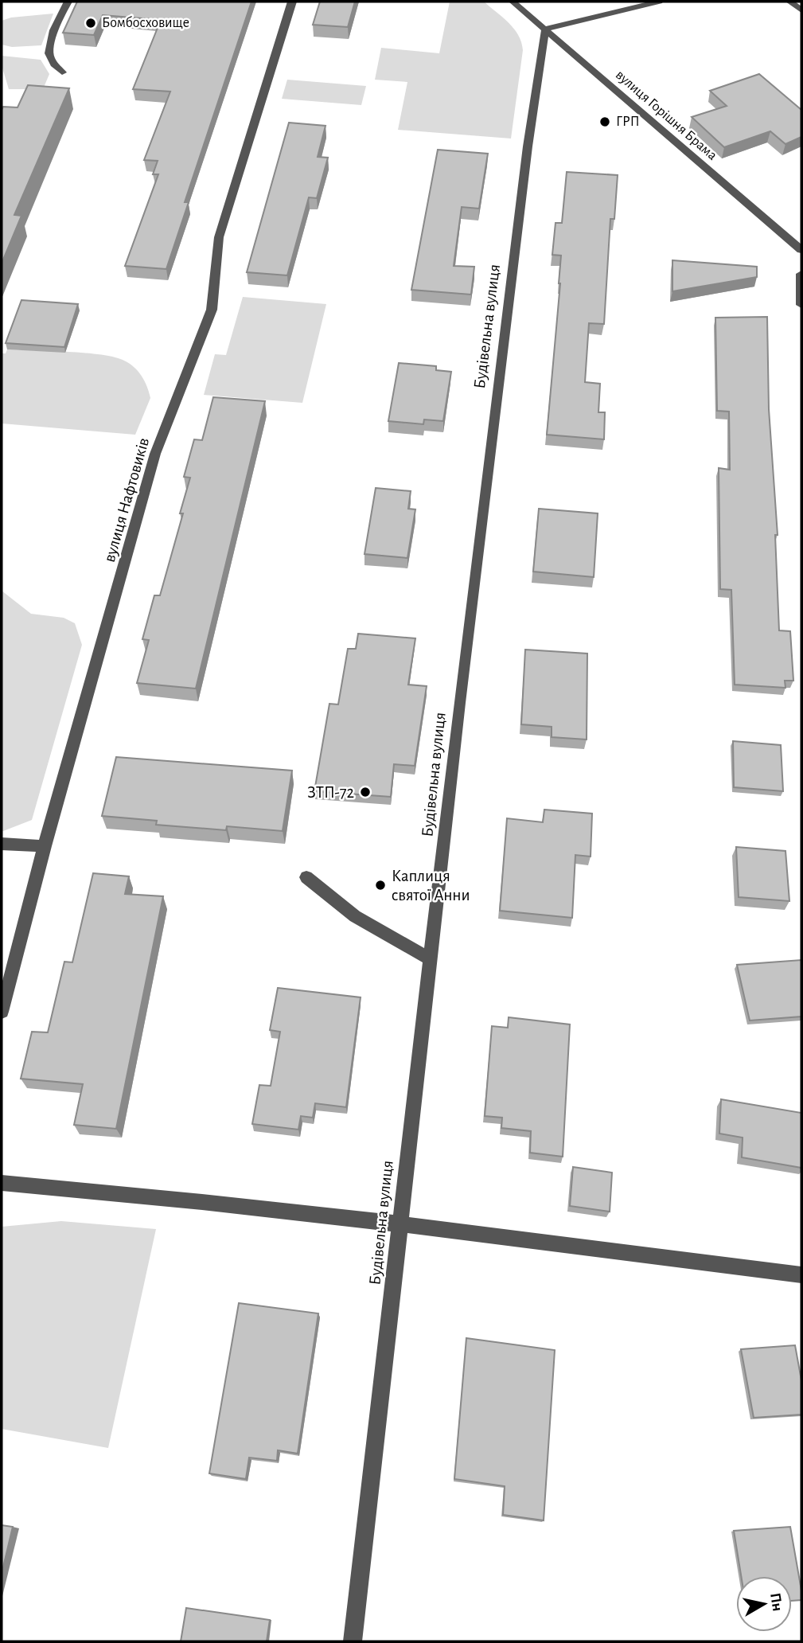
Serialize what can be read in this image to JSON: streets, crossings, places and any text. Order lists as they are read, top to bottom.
{
  "streets": {
    "street": ["вулиця Горішня Брама", "Будівельна вулиця", "вулиця Нафтовиків"]
  },
  "crossings": [
    ["вулиця Горішня Брама", "Будівельна вулиця"]
  ],
  "places": [
    "Бомбосховище",
    "ГРП",
    "ЗТП-72",
    "Каплиця святої Анни"
  ],
  "north": "right"
}
